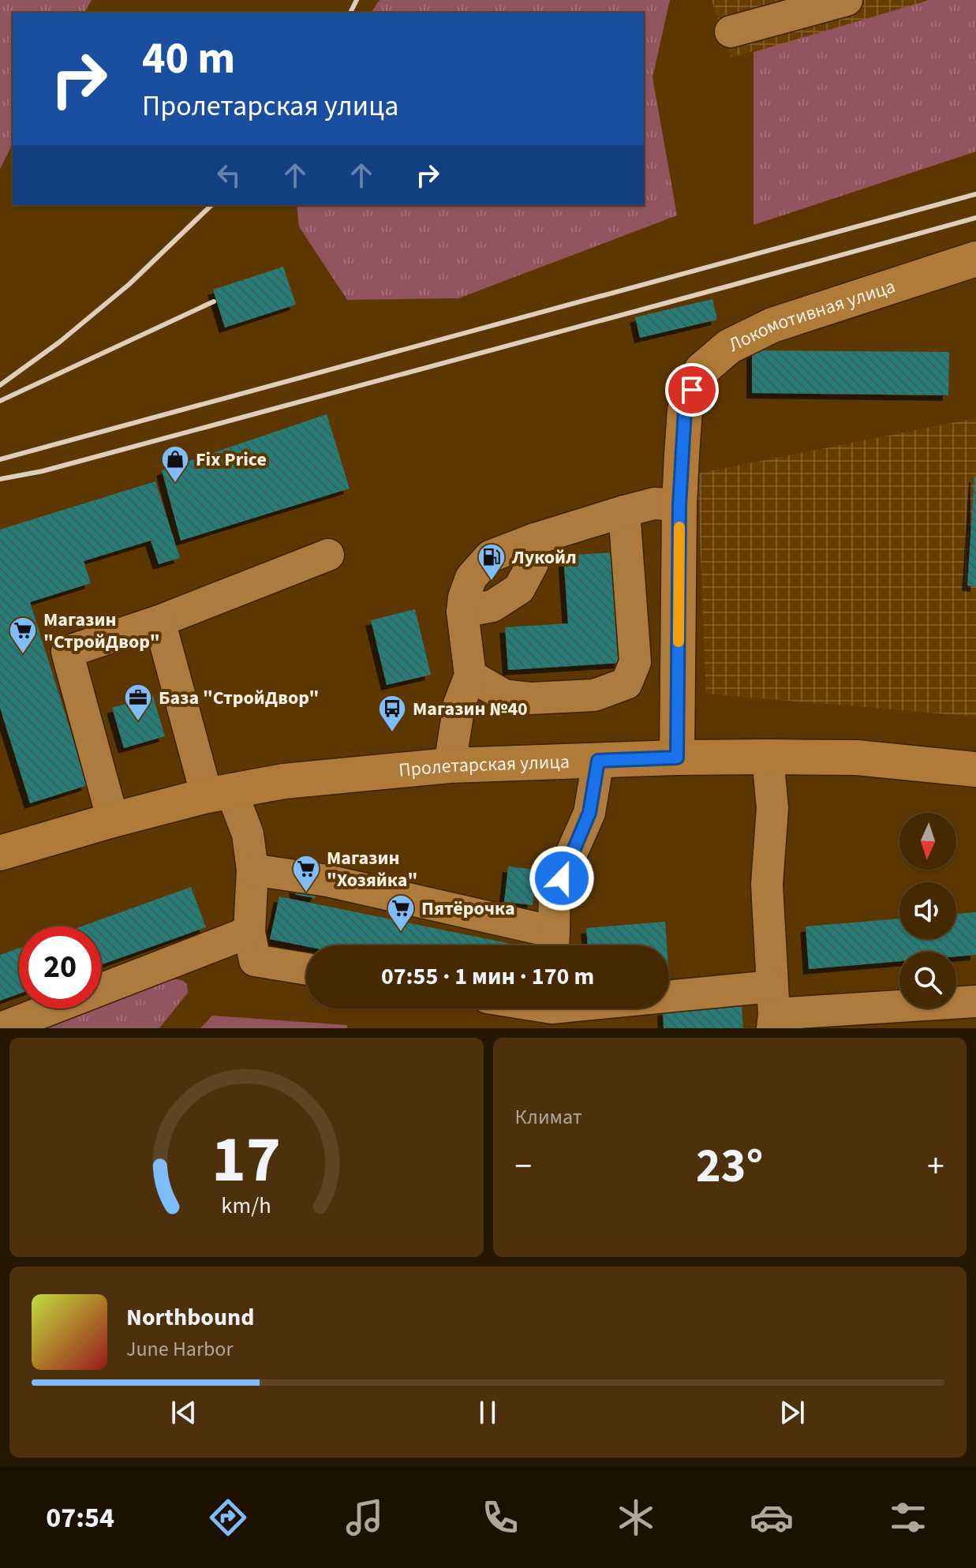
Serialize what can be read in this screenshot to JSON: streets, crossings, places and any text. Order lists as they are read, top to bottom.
{
  "streets": {
    "main road": ["Локомотивная улица", "Пролетарская улица"]
  },
  "crossings": [
    ["Локомотивная улица", "Пролетарская улица"]
  ],
  "places": {
    "shop": ["Fix Price"],
    "fuel station": ["Лукойл"],
    "supermarket": ["Магазин \"СтройДвор\"", "Магазин \"Хозяйка\"", "Пятёрочка"],
    "office": ["База \"СтройДвор\""],
    "bus stop": ["Магазин №40"]
  },
  "north": "bottom",
  "page": {
    "turn": ["40 m", "Пролетарская улица"],
    "limit": "20",
    "trip": "07:55 · 1 мин · 170 m",
    "tile": "Климат",
    "heat": ["−", "23°", "+"],
    "song": ["Northbound", "June Harbor"],
    "tabs": "07:54",
    "gauge": ["17", "km/h"]
  }
}
